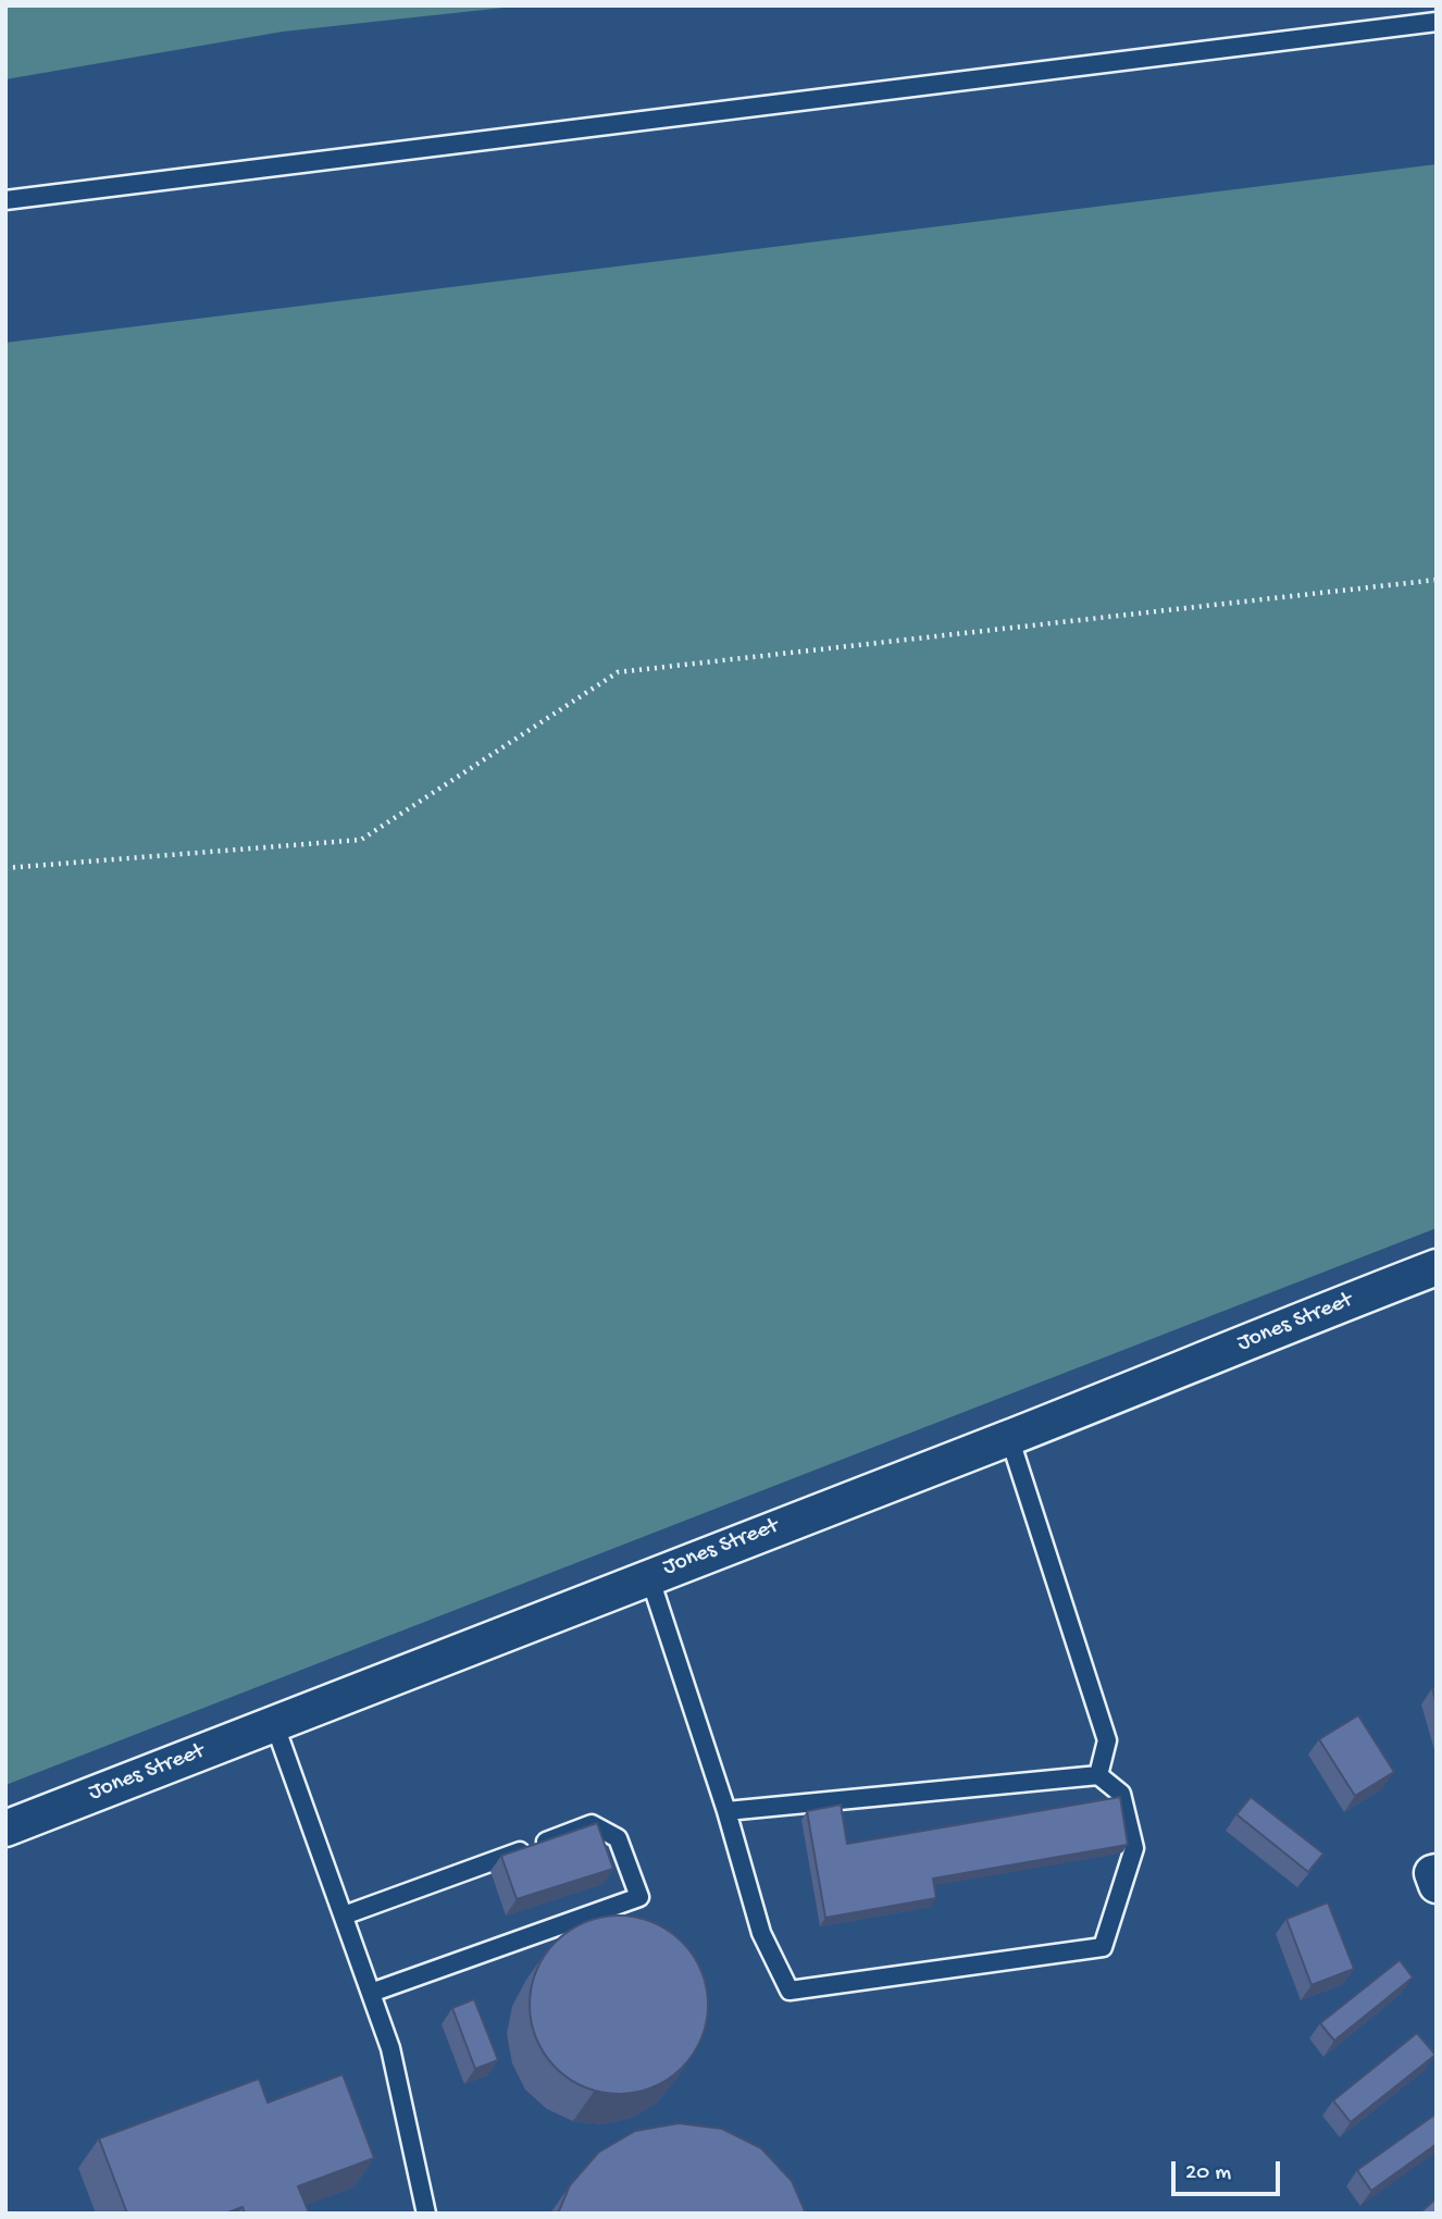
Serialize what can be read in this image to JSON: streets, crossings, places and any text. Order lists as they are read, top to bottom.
{
  "streets": {
    "street": ["Jones Street"]
  },
  "scale_bar": "20 m"
}
